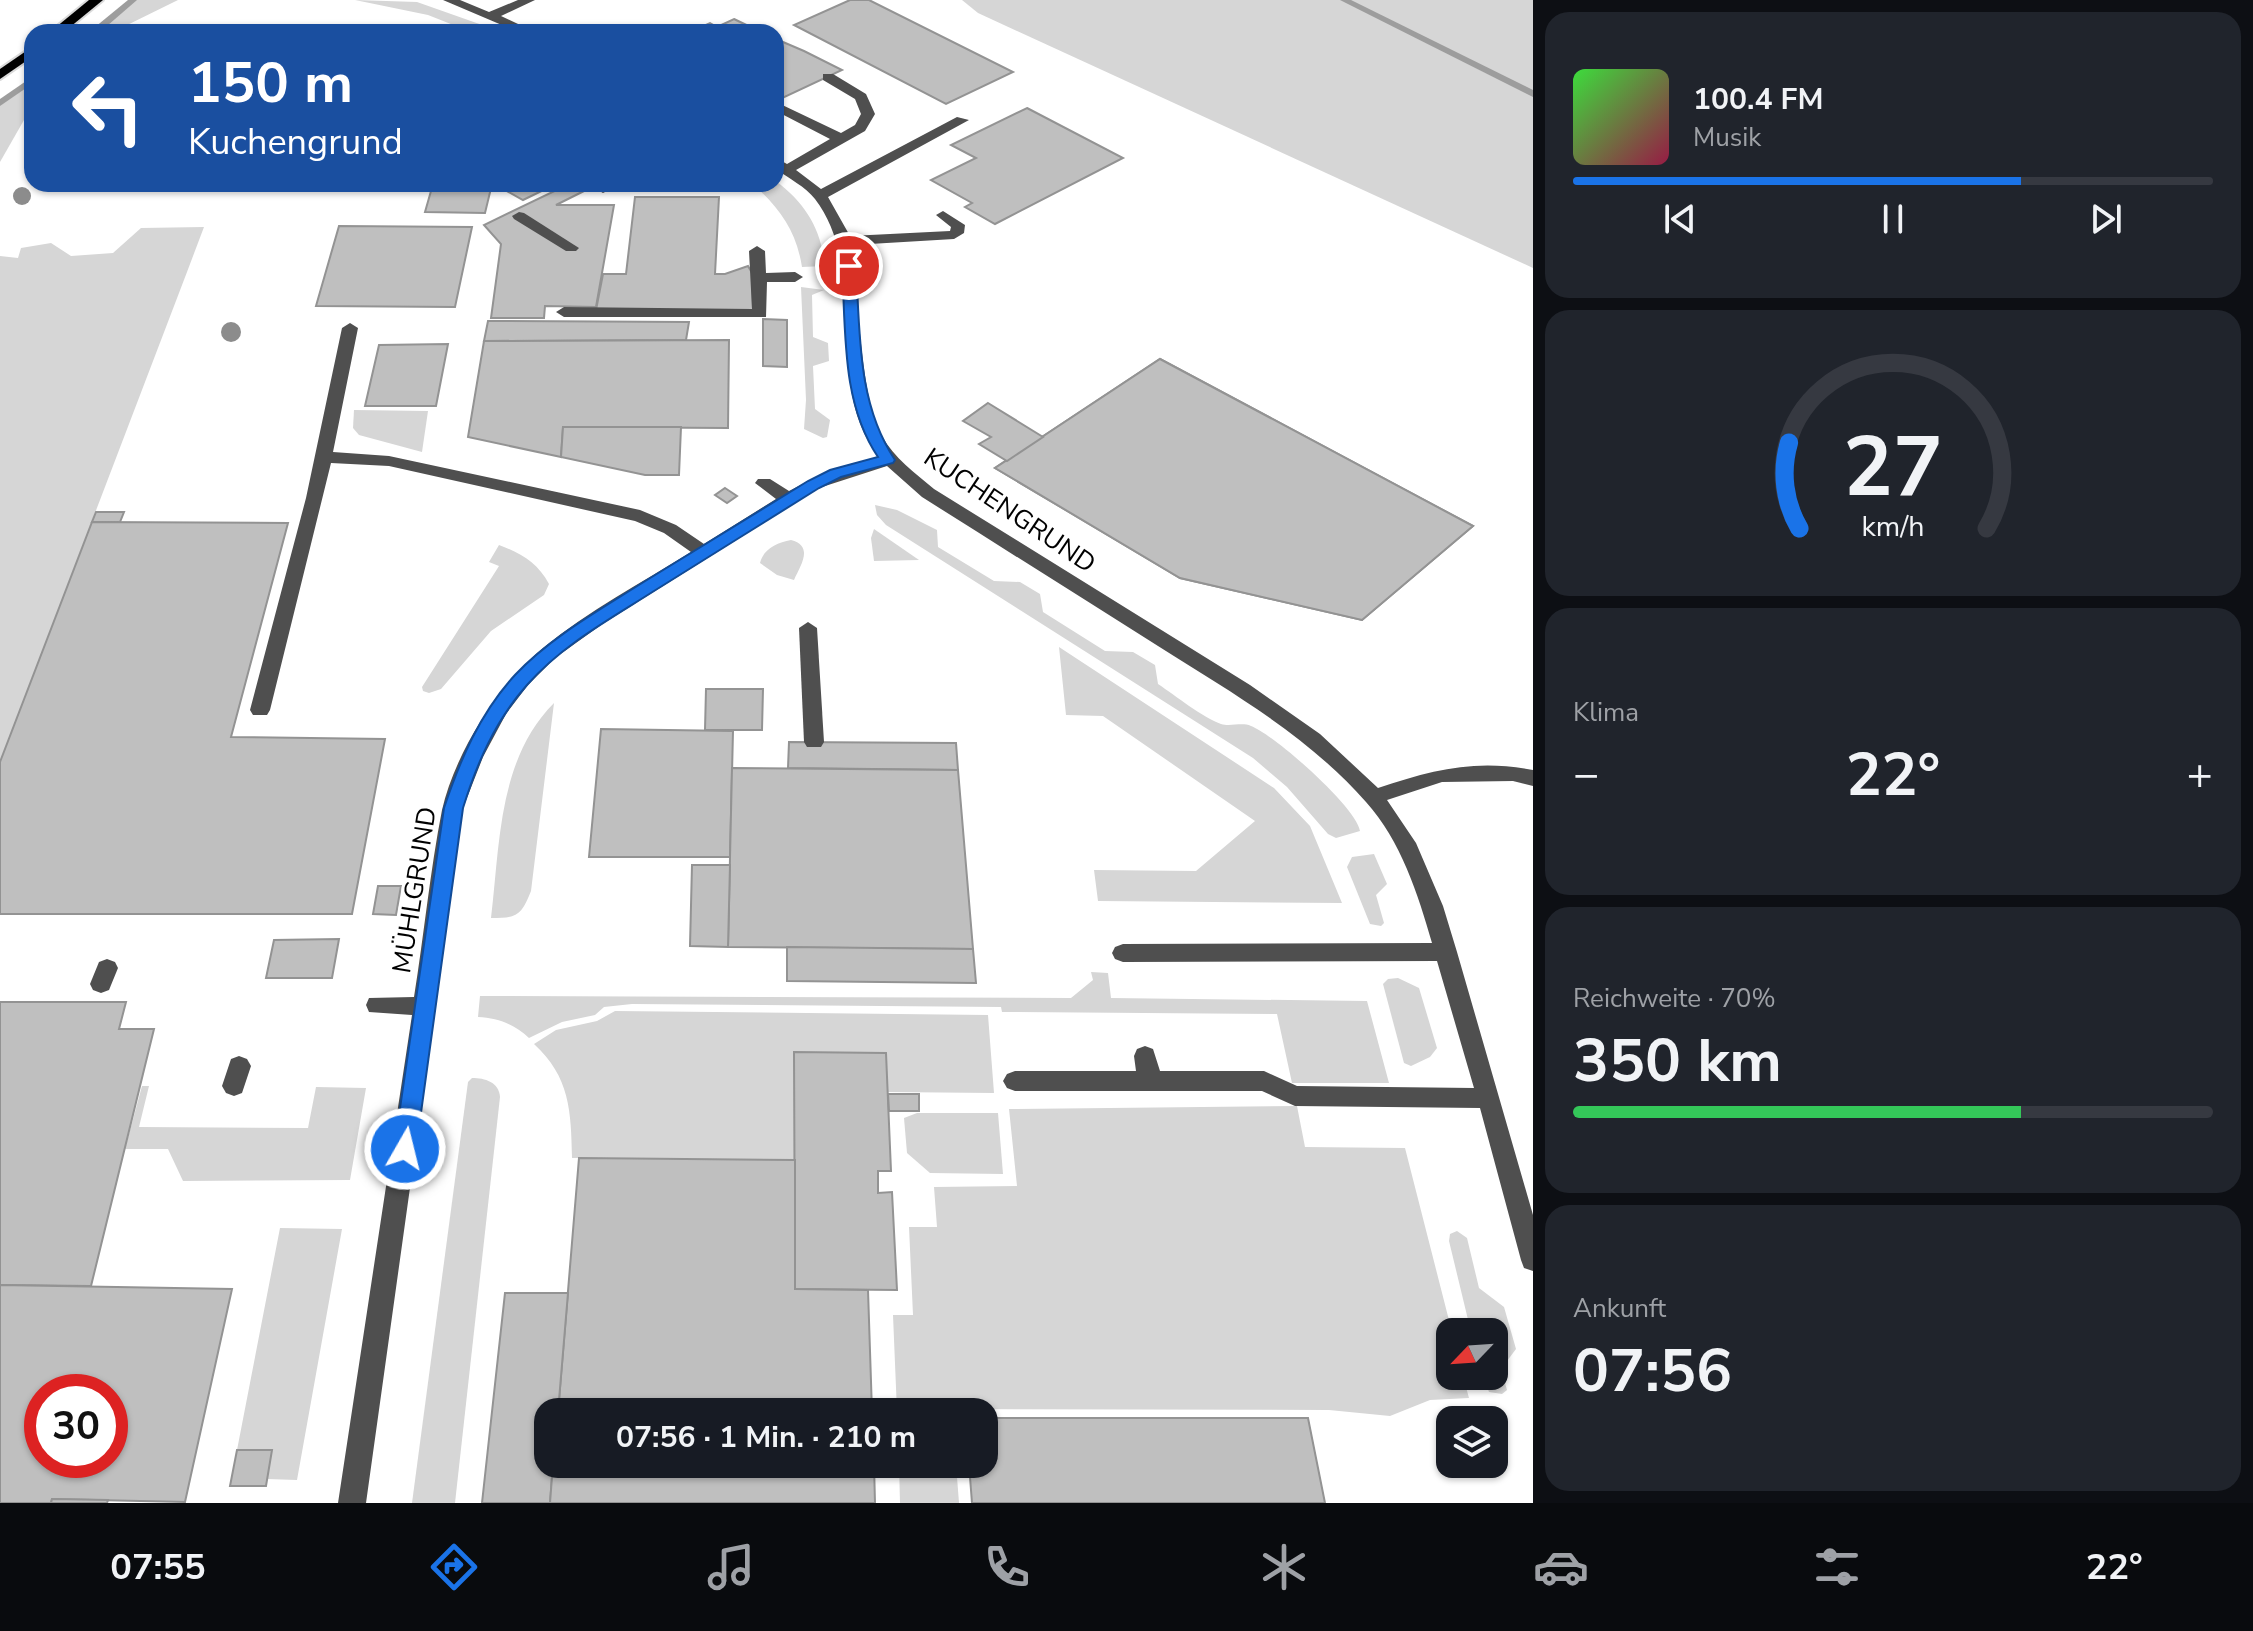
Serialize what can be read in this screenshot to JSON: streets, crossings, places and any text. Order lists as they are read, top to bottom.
{
  "streets": {
    "street": ["KUCHENGRUND", "MÜHLGRUND"]
  },
  "crossings": [
    ["KUCHENGRUND", "MÜHLGRUND"]
  ],
  "north": "bottom left",
  "page": {
    "turn": ["150 m", "Kuchengrund"],
    "song": ["100.4 FM", "Musik"],
    "tile": [
      "Klima",
      ["Reichweite · 70%", "350 km"],
      ["Ankunft", "07:56"]
    ],
    "heat": ["−", "22°", "+"],
    "limit": "30",
    "trip": "07:56 · 1 Min. · 210 m",
    "tabs": ["07:55", "22°"],
    "gauge": ["27", "km/h"]
  }
}
